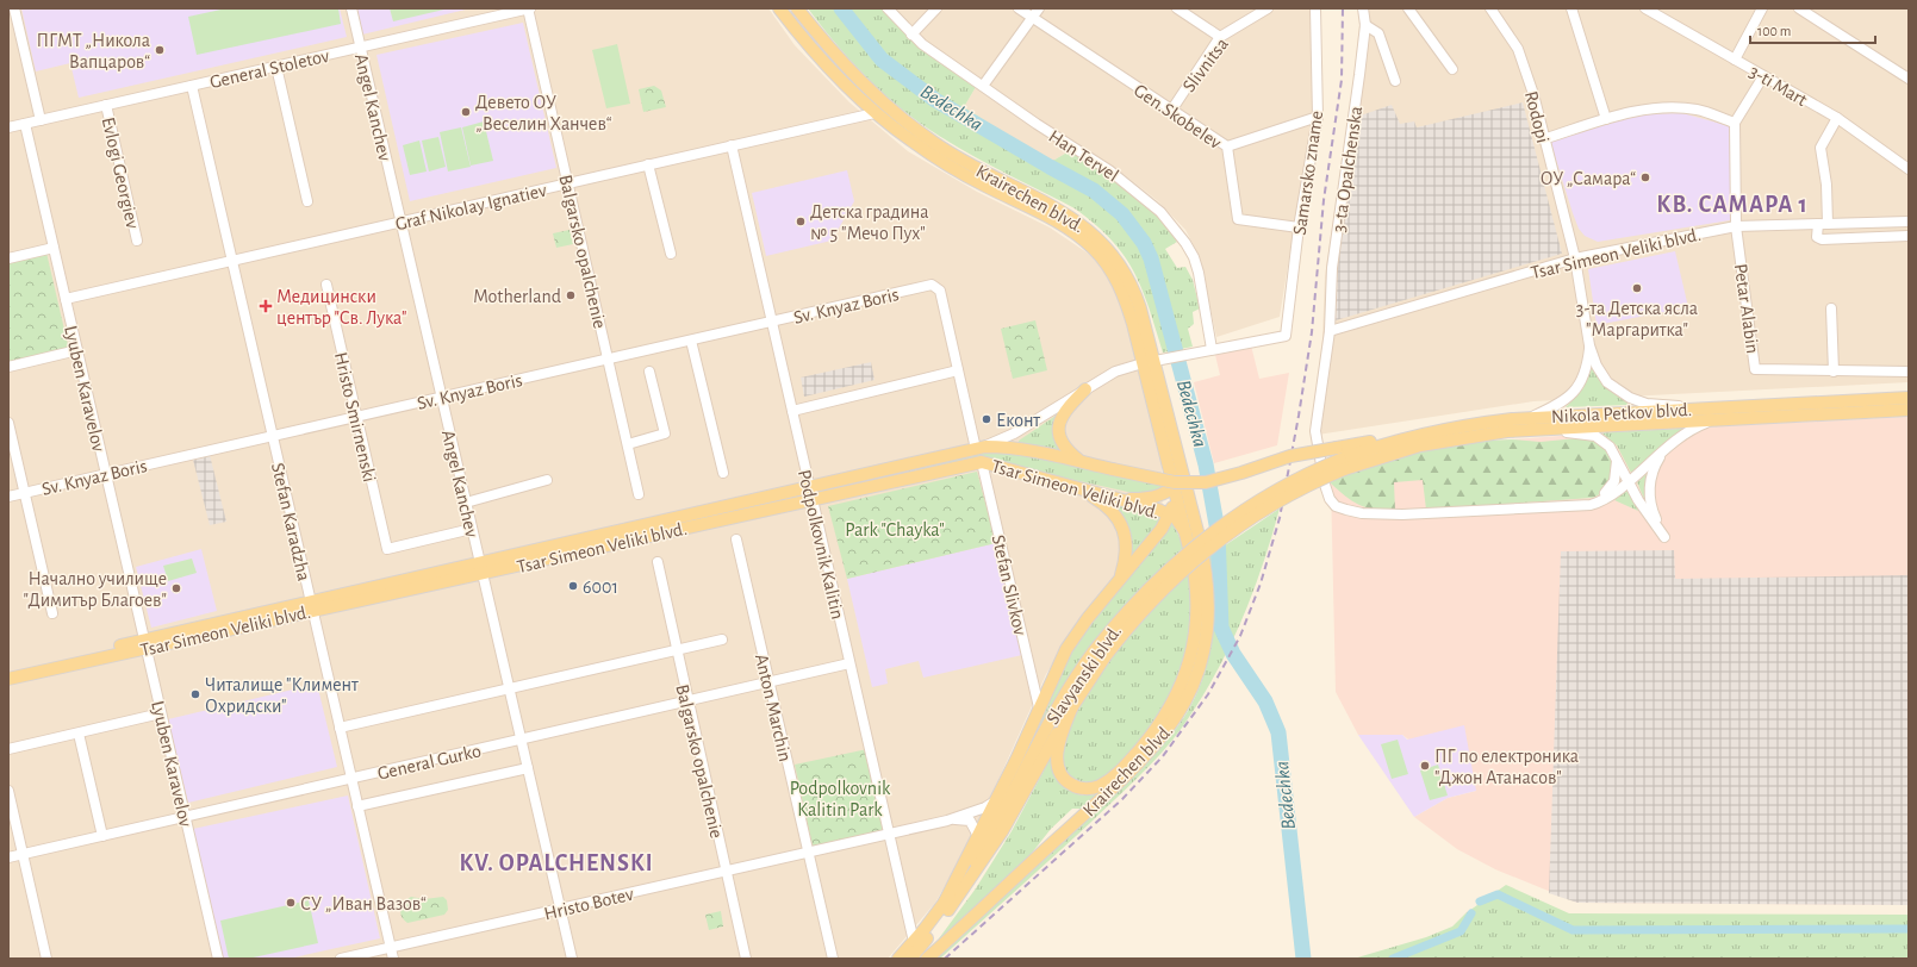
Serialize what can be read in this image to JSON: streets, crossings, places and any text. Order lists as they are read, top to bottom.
{
  "streets": {
    "main road": [
      "Krairechen blvd.",
      "Tsar Simeon Veliki blvd.",
      "Nikola Petkov blvd.",
      "Slavyanski blvd."
    ],
    "street": [
      "Slivnitsa",
      "General Stoletov",
      "3-ti Mart",
      "Angel Kanchev",
      "Gen.Skobelev",
      "Rodopi",
      "Han Tervel",
      "3-ta Opalchenska",
      "Evlogi Georgiev",
      "Samarsko zname",
      "Graf Nikolay Ignatiev",
      "Balgarsko opalchenie",
      "Sv. Knyaz Boris",
      "Petar Alabin",
      "Lyuben Karavelov",
      "Hristo Smirnenski",
      "Stefan Karadzha",
      "Podpolkovnik Kalitin",
      "Stefan Slivkov",
      "Anton Marchin",
      "General Gurko",
      "Hristo Botev"
    ]
  },
  "crossings": [
    ["Slivnitsa", "Gen.Skobelev"],
    ["General Stoletov", "Angel Kanchev"],
    ["General Stoletov", "Evlogi Georgiev"],
    ["General Stoletov", "Balgarsko opalchenie"],
    ["General Stoletov", "Lyuben Karavelov"],
    ["General Stoletov", "Stefan Karadzha"],
    ["Angel Kanchev", "Graf Nikolay Ignatiev"],
    ["Angel Kanchev", "Tsar Simeon Veliki blvd."],
    ["Angel Kanchev", "Sv. Knyaz Boris"],
    ["Angel Kanchev", "Hristo Smirnenski"],
    ["Angel Kanchev", "General Gurko"],
    ["Angel Kanchev", "Hristo Botev"],
    ["Gen.Skobelev", "Samarsko zname"],
    ["Rodopi", "Tsar Simeon Veliki blvd."],
    ["Rodopi", "Nikola Petkov blvd."],
    ["Han Tervel", "Tsar Simeon Veliki blvd."],
    ["3-ta Opalchenska", "Tsar Simeon Veliki blvd."],
    ["Samarsko zname", "Tsar Simeon Veliki blvd."],
    ["Krairechen blvd.", "Graf Nikolay Ignatiev"],
    ["Krairechen blvd.", "Tsar Simeon Veliki blvd."],
    ["Krairechen blvd.", "Slavyanski blvd."],
    ["Graf Nikolay Ignatiev", "Balgarsko opalchenie"],
    ["Graf Nikolay Ignatiev", "Lyuben Karavelov"],
    ["Graf Nikolay Ignatiev", "Stefan Karadzha"],
    ["Graf Nikolay Ignatiev", "Podpolkovnik Kalitin"],
    ["Balgarsko opalchenie", "Sv. Knyaz Boris"],
    ["Balgarsko opalchenie", "General Gurko"],
    ["Balgarsko opalchenie", "Hristo Botev"],
    ["Tsar Simeon Veliki blvd.", "Petar Alabin"],
    ["Tsar Simeon Veliki blvd.", "Lyuben Karavelov"],
    ["Tsar Simeon Veliki blvd.", "Nikola Petkov blvd."],
    ["Tsar Simeon Veliki blvd.", "Stefan Karadzha"],
    ["Tsar Simeon Veliki blvd.", "Podpolkovnik Kalitin"],
    ["Tsar Simeon Veliki blvd.", "Stefan Slivkov"],
    ["Tsar Simeon Veliki blvd.", "Slavyanski blvd."],
    ["Sv. Knyaz Boris", "Lyuben Karavelov"],
    ["Sv. Knyaz Boris", "Hristo Smirnenski"],
    ["Sv. Knyaz Boris", "Stefan Karadzha"],
    ["Sv. Knyaz Boris", "Podpolkovnik Kalitin"],
    ["Lyuben Karavelov", "General Gurko"],
    ["Nikola Petkov blvd.", "Slavyanski blvd."],
    ["Stefan Karadzha", "General Gurko"],
    ["Stefan Karadzha", "Hristo Botev"],
    ["Podpolkovnik Kalitin", "Slavyanski blvd."],
    ["Podpolkovnik Kalitin", "General Gurko"],
    ["Podpolkovnik Kalitin", "Hristo Botev"],
    ["Anton Marchin", "General Gurko"],
    ["Anton Marchin", "Hristo Botev"]
  ],
  "districts": ["КВ. САМАРА 1", "KV. OPALCHENSKI"],
  "water": ["Bedechka"],
  "parks": ["Park \"Chayka\"", "Podpolkovnik Kalitin Park"],
  "places": {
    "other": [
      "ПГМТ „Никола Вапцаров“",
      "Девето ОУ „Веселин Ханчев“",
      "ОУ „Самара“",
      "Детска градина № 5 \"Мечо Пух\"",
      "3-та Детска ясла \"Маргаритка\"",
      "Motherland",
      "Еконт",
      "6001",
      "Начално училище \"Димитър Благоев\"",
      "Читалище \"Климент Охридски\"",
      "ПГ по електроника \"Джон Атанасов\"",
      "СУ „Иван Вазов“"
    ],
    "health": ["Медицински център \"Св. Лука\""]
  },
  "scale_bar": "100 m"
}
